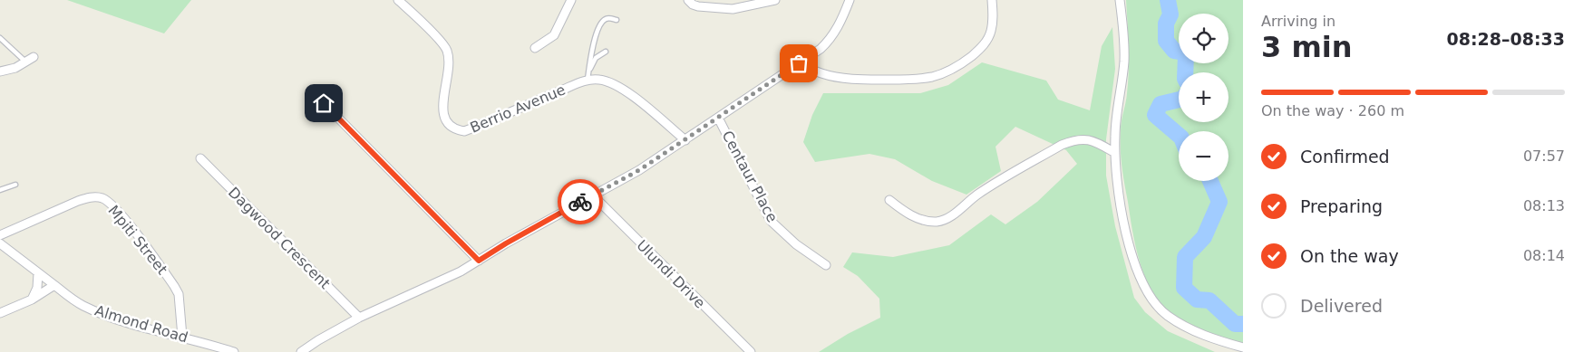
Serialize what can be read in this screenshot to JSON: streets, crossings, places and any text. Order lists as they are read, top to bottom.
{
  "streets": {
    "street": [
      "Berrio Avenue",
      "Centaur Place",
      "Dagwood Crescent",
      "Mpiti Street",
      "Ulundi Drive",
      "Almond Road"
    ]
  },
  "crossings": [
    ["Mpiti Street", "Almond Road"]
  ],
  "page": {
    "heading": ["3 min", "Arriving in", "08:28–08:33"],
    "map_buttons": ["+", "−"],
    "bar": "On the way · 260 m",
    "list": [
      ["Confirmed", "07:57"],
      ["Preparing", "08:13"],
      ["On the way", "08:14"],
      "Delivered"
    ]
  }
}
